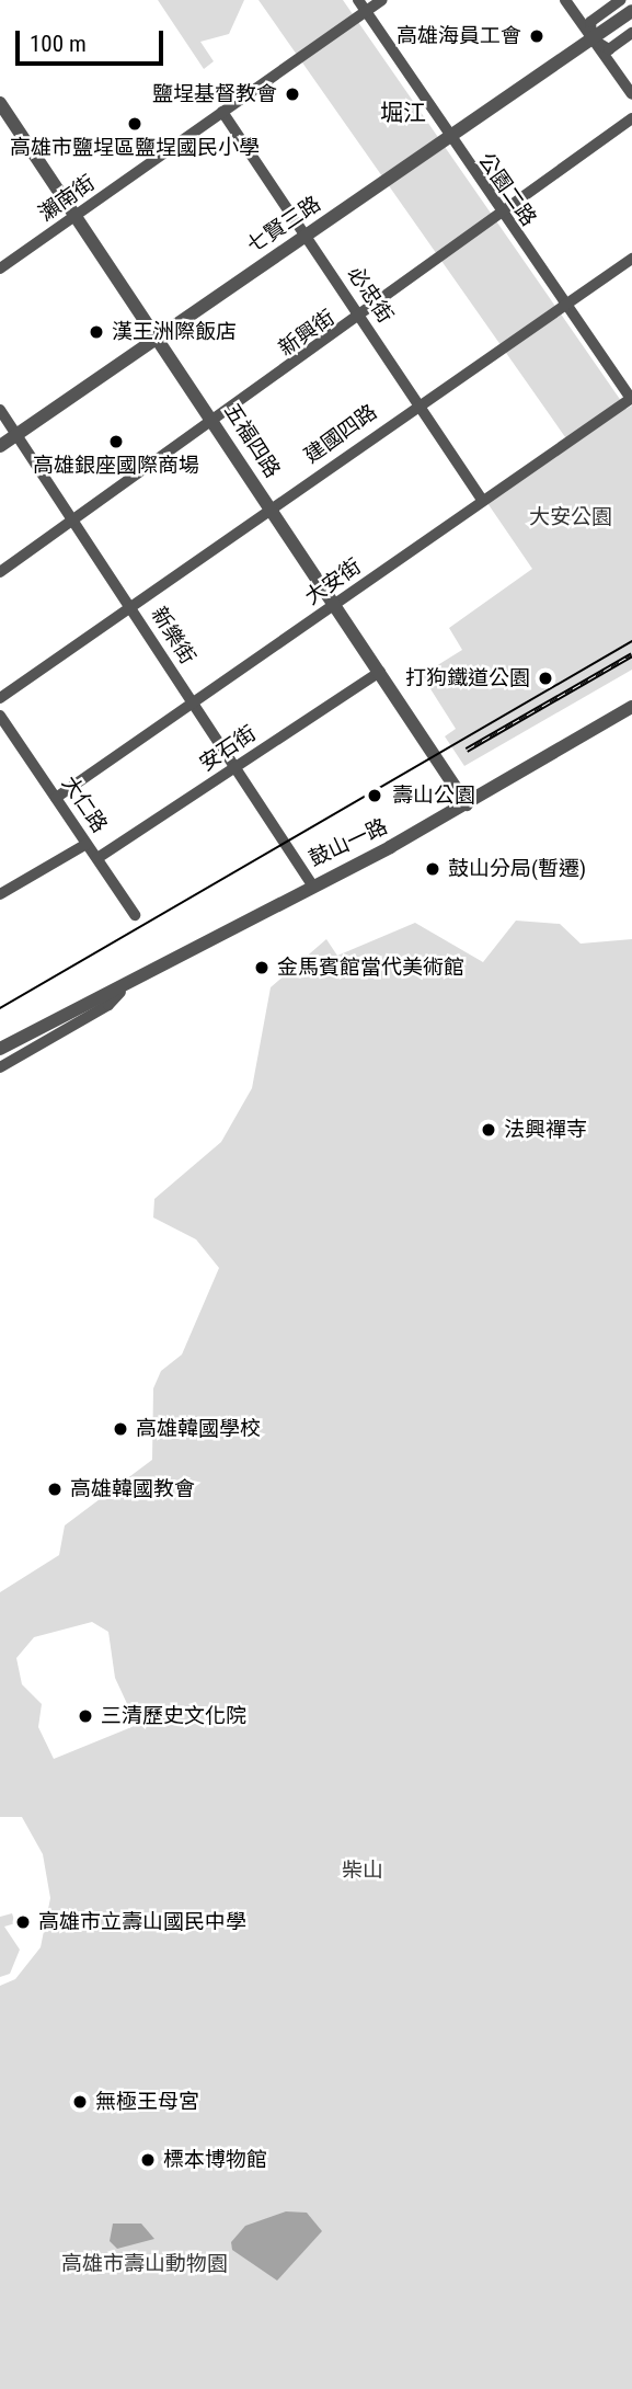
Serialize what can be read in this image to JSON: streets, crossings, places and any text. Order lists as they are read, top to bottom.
{
  "streets": {
    "street": [
      "公園二路",
      "瀨南街",
      "七賢三路",
      "必忠街",
      "新興街",
      "建國四路",
      "五福四路",
      "大安街",
      "新樂街",
      "安石街",
      "大仁路",
      "鼓山一路"
    ]
  },
  "crossings": [
    ["公園二路", "瀨南街"],
    ["公園二路", "七賢三路"],
    ["公園二路", "新興街"],
    ["公園二路", "建國四路"],
    ["公園二路", "大安街"],
    ["瀨南街", "必忠街"],
    ["瀨南街", "五福四路"],
    ["七賢三路", "必忠街"],
    ["七賢三路", "五福四路"],
    ["七賢三路", "新樂街"],
    ["必忠街", "新興街"],
    ["必忠街", "建國四路"],
    ["必忠街", "大安街"],
    ["新興街", "五福四路"],
    ["新興街", "新樂街"],
    ["建國四路", "五福四路"],
    ["建國四路", "新樂街"],
    ["五福四路", "大安街"],
    ["五福四路", "安石街"],
    ["五福四路", "鼓山一路"],
    ["大安街", "新樂街"],
    ["大安街", "大仁路"],
    ["新樂街", "安石街"],
    ["新樂街", "鼓山一路"],
    ["安石街", "大仁路"]
  ],
  "districts": ["堀江"],
  "parks": ["大安公園", "柴山", "高雄市壽山動物園"],
  "places": [
    "高雄海員工會",
    "鹽埕基督教會",
    "高雄市鹽埕區鹽埕國民小學",
    "漢王洲際飯店",
    "高雄銀座國際商場",
    "打狗鐵道公園",
    "壽山公園",
    "鼓山分局(暫遷)",
    "金馬賓館當代美術館",
    "法興禪寺",
    "高雄韓國學校",
    "高雄韓國教會",
    "三清歷史文化院",
    "高雄市立壽山國民中學",
    "無極王母宮",
    "標本博物館"
  ],
  "scale_bar": "100 m"
}
